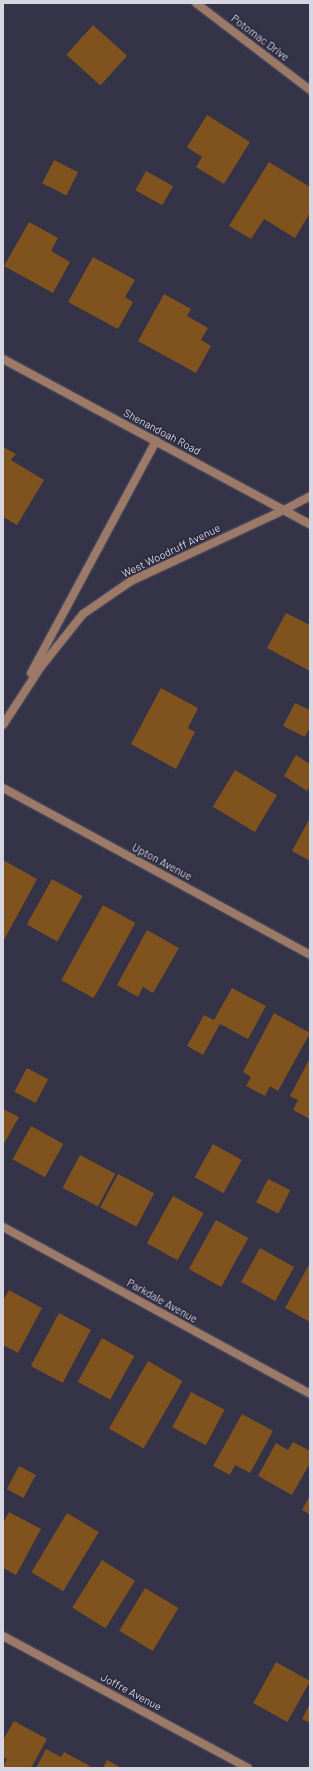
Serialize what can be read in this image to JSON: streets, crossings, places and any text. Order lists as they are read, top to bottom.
{
  "streets": {
    "street": [
      "Potomac Drive",
      "Shenandoah Road",
      "West Woodruff Avenue",
      "Upton Avenue",
      "Parkdale Avenue",
      "Joffre Avenue"
    ]
  },
  "crossings": [
    ["Shenandoah Road", "West Woodruff Avenue"]
  ]
}
